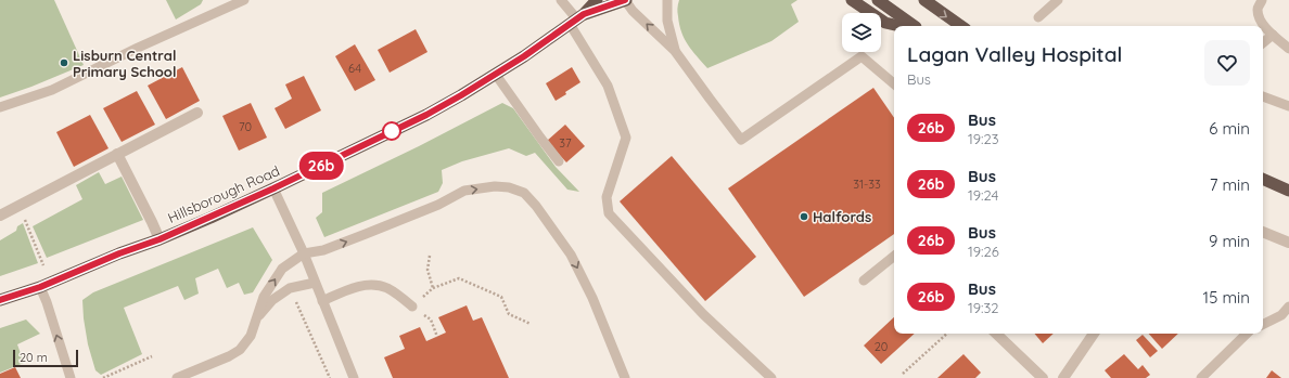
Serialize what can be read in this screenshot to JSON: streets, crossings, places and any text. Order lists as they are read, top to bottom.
{
  "streets": {
    "highway": ["Hillsborough Road"]
  },
  "places": ["Lisburn Central Primary School", "Halfords"],
  "lines": ["bus line 26b"],
  "house_numbers": [
    "64",
    "70",
    "37",
    "31-33",
    "20"
  ],
  "scale_bar": "20 m",
  "page": {
    "on_map": "26b",
    "heading": ["Lagan Valley Hospital", "Bus"],
    "list": [
      {
        "mark": "26b",
        "name": "Bus",
        "note": "19:23",
        "value": "6 min"
      },
      {
        "mark": "26b",
        "name": "Bus",
        "note": "19:24",
        "value": "7 min"
      },
      {
        "mark": "26b",
        "name": "Bus",
        "note": "19:26",
        "value": "9 min"
      },
      {
        "mark": "26b",
        "name": "Bus",
        "note": "19:32",
        "value": "15 min"
      }
    ],
    "scale": "20 m"
  }
}
